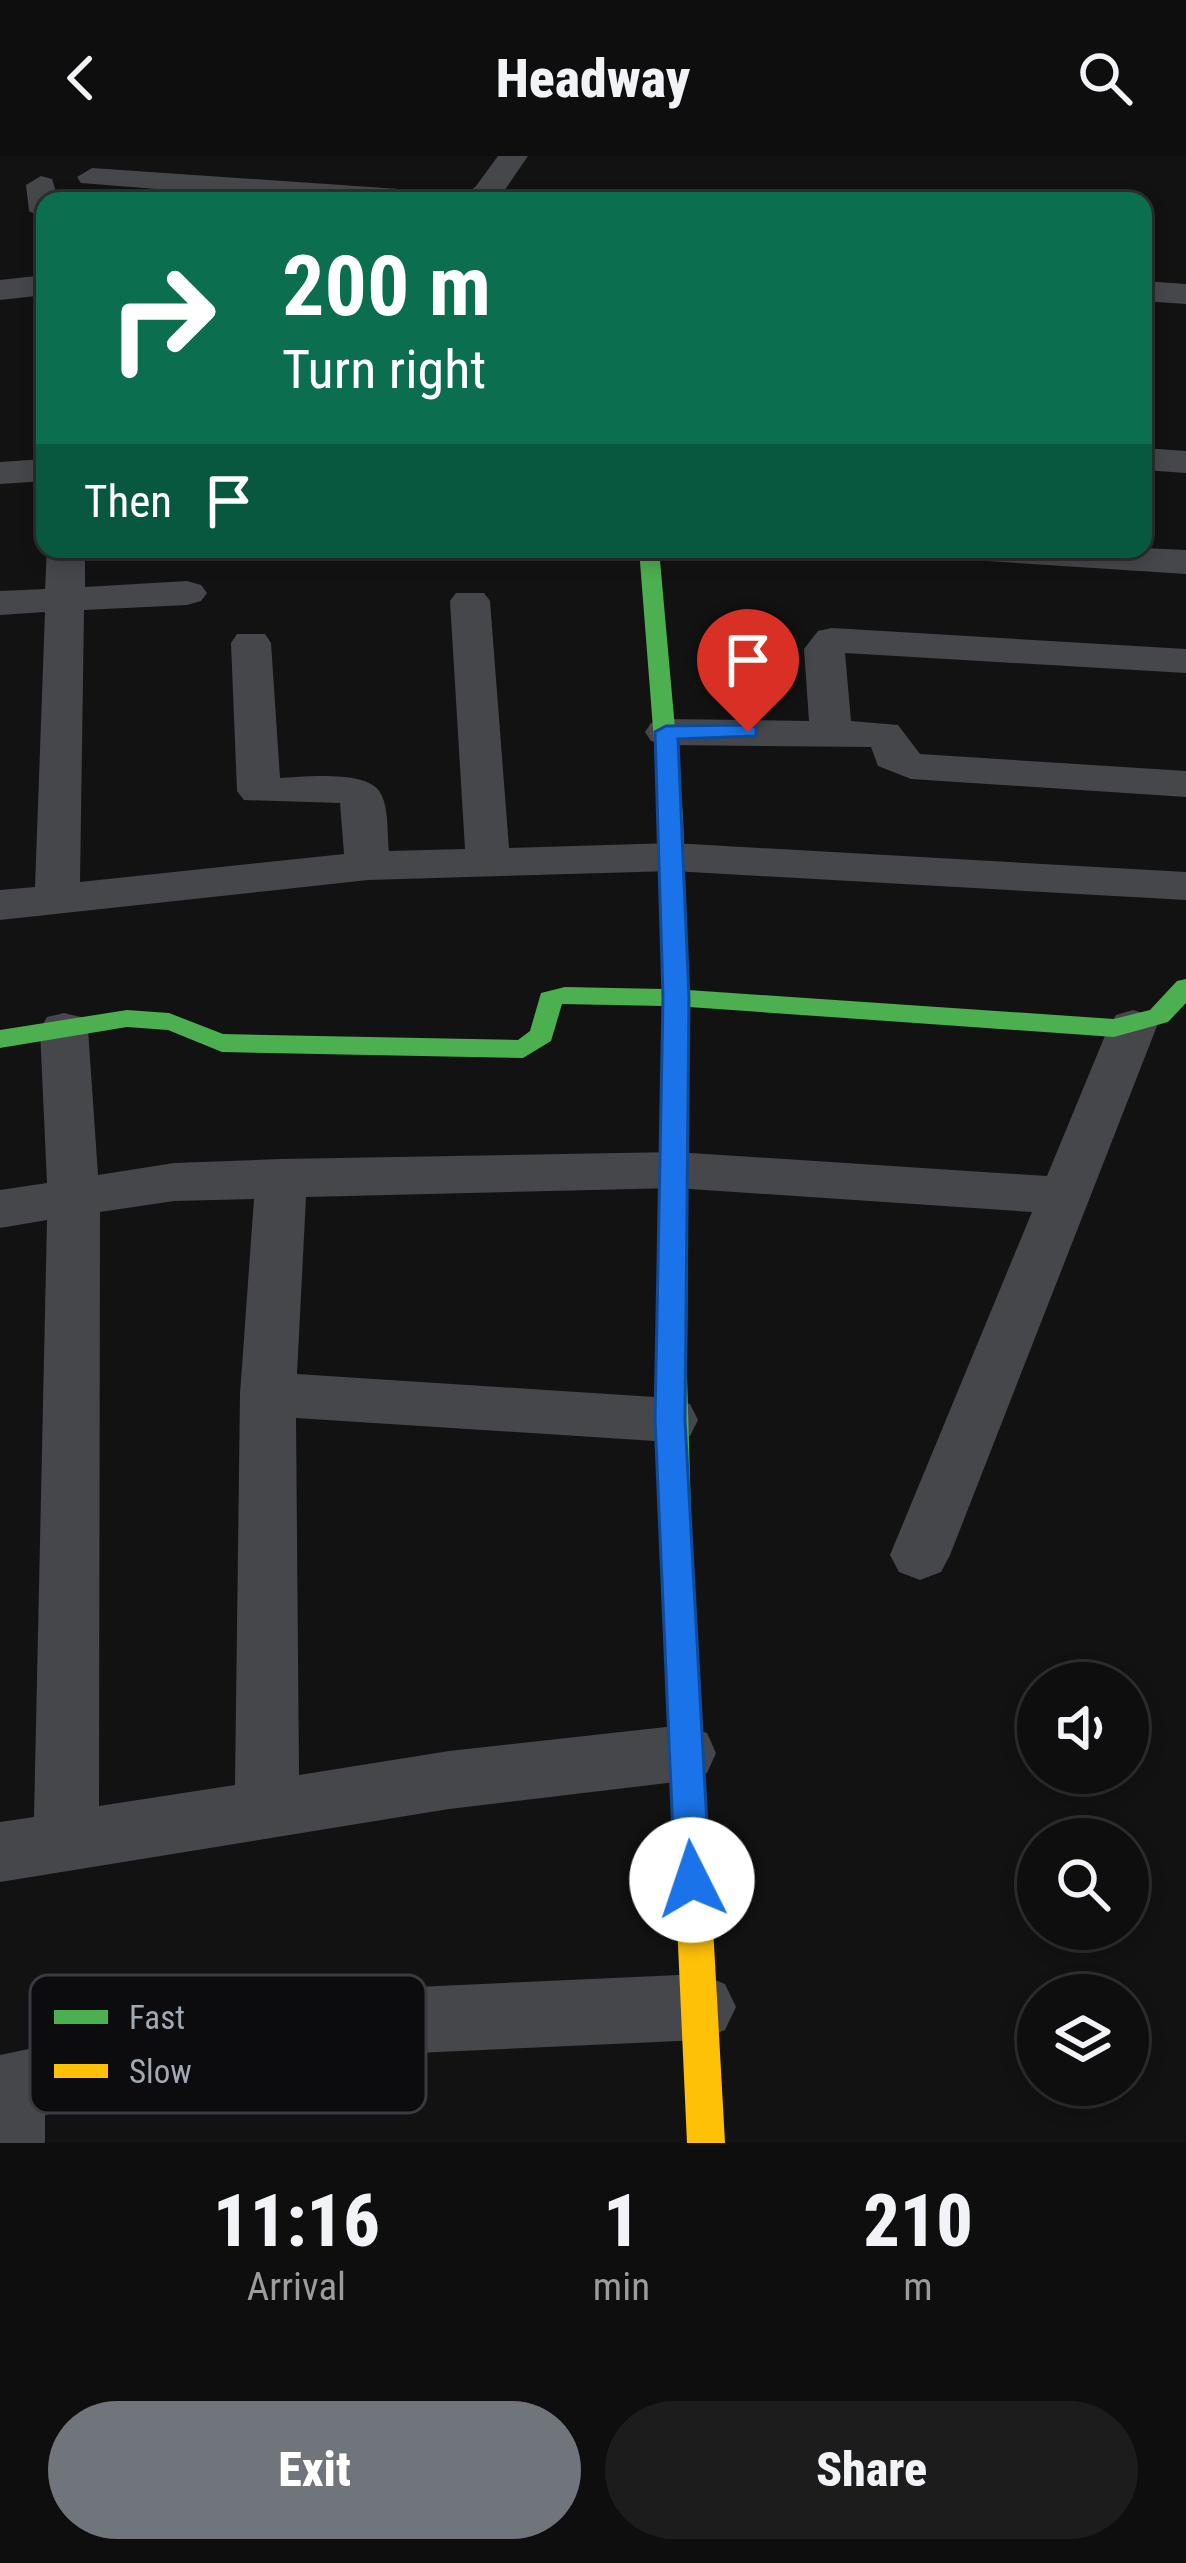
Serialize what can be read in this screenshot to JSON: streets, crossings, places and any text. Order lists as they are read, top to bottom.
{
  "legend": ["Fast", "Slow"],
  "page": {
    "header": "Headway",
    "turn": ["200 m", "Turn right"],
    "then": "Then",
    "eta": [
      "11:16",
      "Arrival",
      "1",
      "min",
      "210",
      "m"
    ],
    "buttons": ["Exit", "Share"]
  }
}
